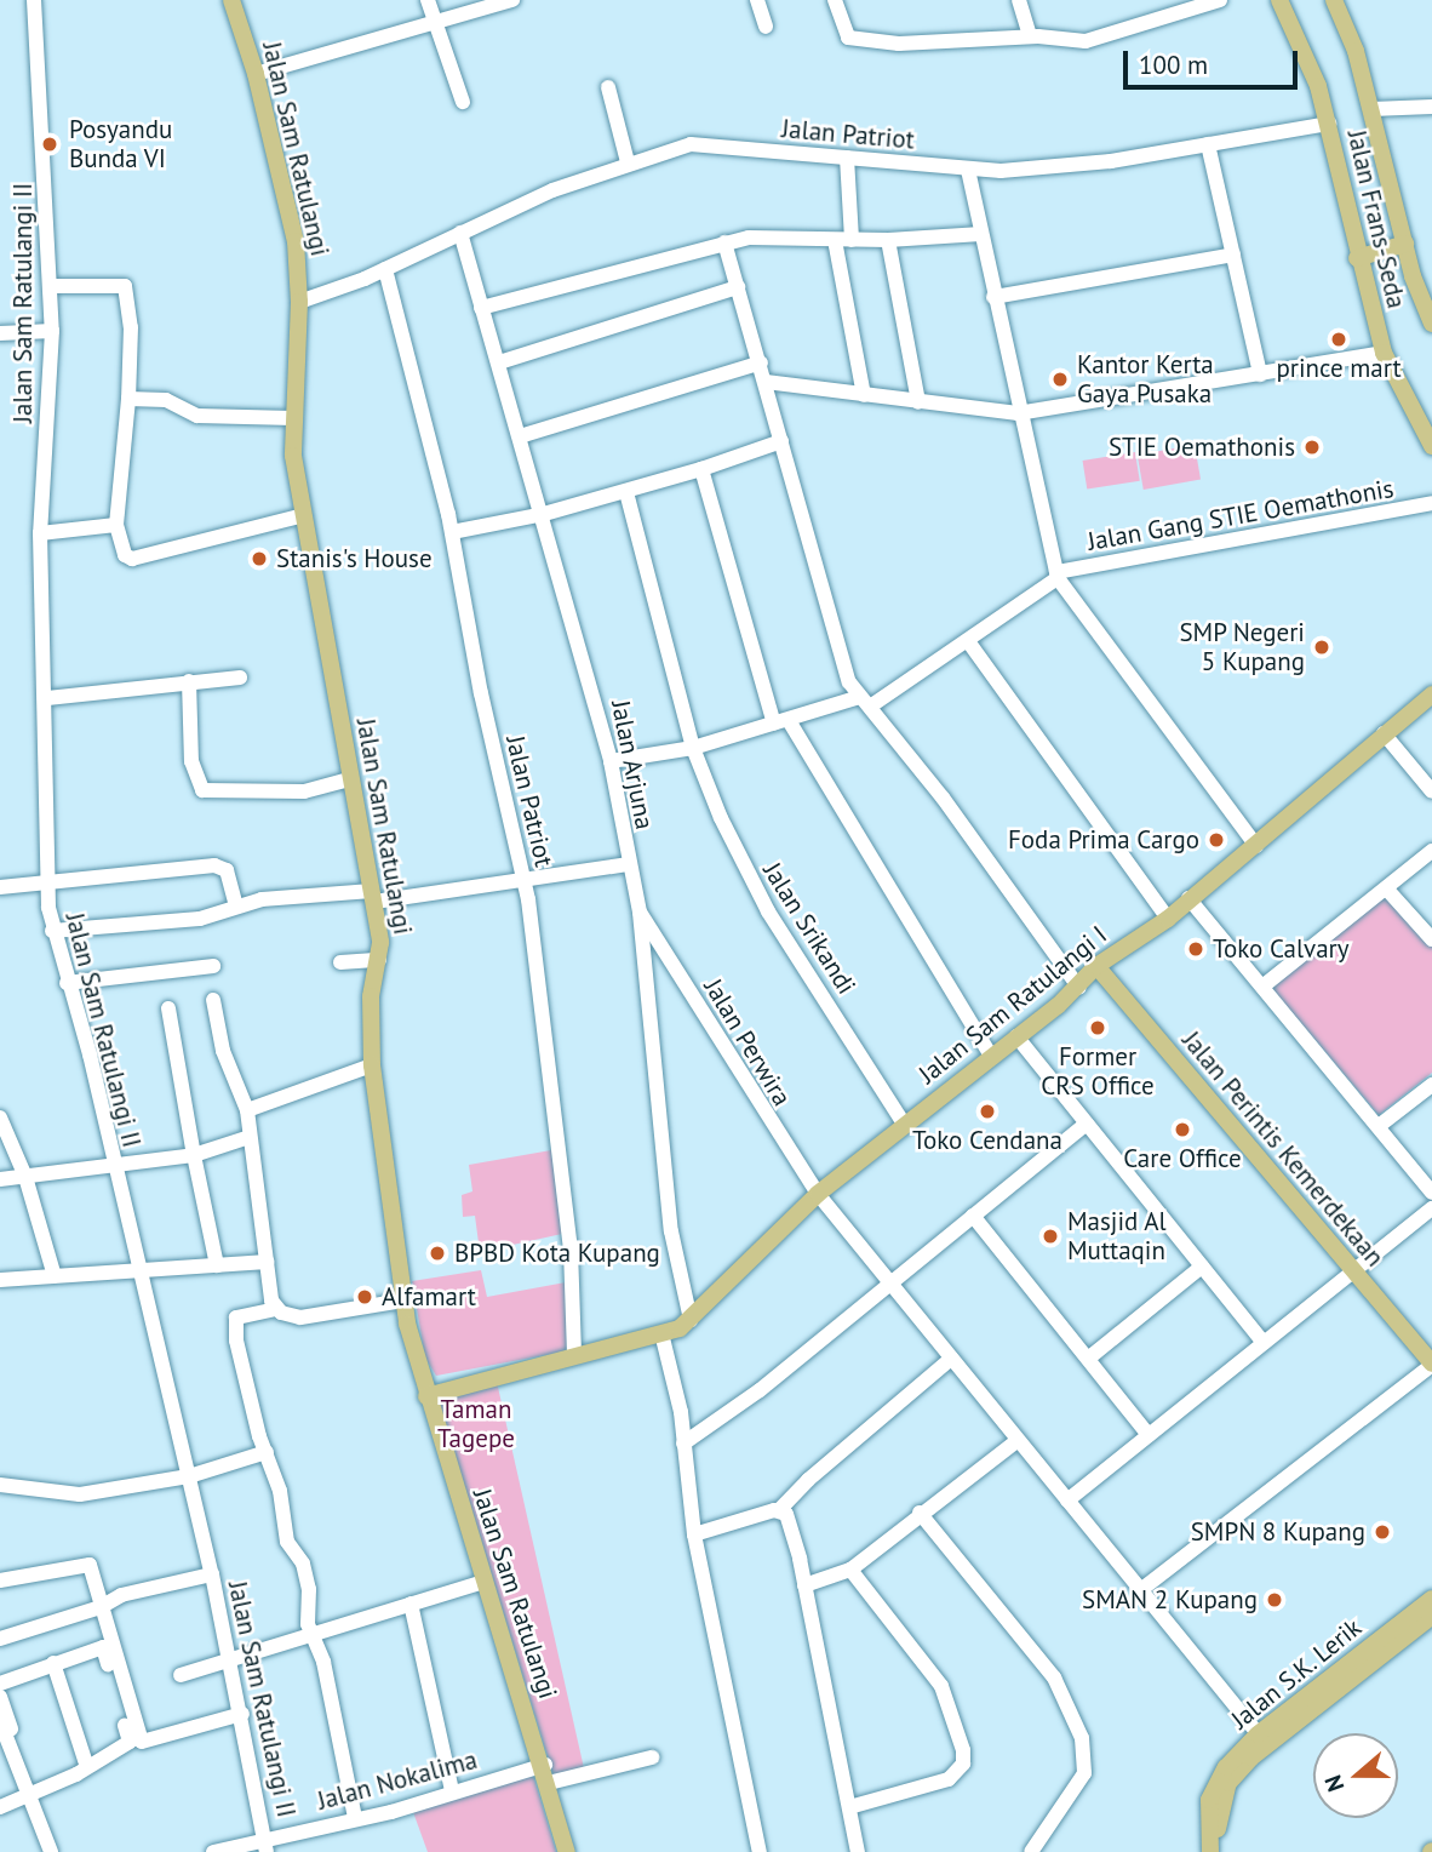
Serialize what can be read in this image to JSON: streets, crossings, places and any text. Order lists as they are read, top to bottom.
{
  "streets": {
    "main road": [
      "Jalan Sam Ratulangi",
      "Jalan Frans-Seda",
      "Jalan Sam Ratulangi I",
      "Jalan Perintis Kemerdekaan",
      "Jalan S.K. Lerik"
    ],
    "street": [
      "Jalan Patriot",
      "Jalan Sam Ratulangi II",
      "Jalan Gang STIE Oemathonis",
      "Jalan Arjuna",
      "Jalan Srikandi",
      "Jalan Perwira",
      "Jalan Nokalima"
    ]
  },
  "crossings": [
    ["Jalan Patriot", "Jalan Sam Ratulangi"],
    ["Jalan Patriot", "Jalan Frans-Seda"],
    ["Jalan Patriot", "Jalan Arjuna"],
    ["Jalan Patriot", "Jalan Sam Ratulangi I"],
    ["Jalan Sam Ratulangi", "Jalan Sam Ratulangi I"],
    ["Jalan Sam Ratulangi", "Jalan Nokalima"],
    ["Jalan Sam Ratulangi II", "Jalan Nokalima"],
    ["Jalan Arjuna", "Jalan Sam Ratulangi I"],
    ["Jalan Arjuna", "Jalan Perwira"],
    ["Jalan Srikandi", "Jalan Sam Ratulangi I"],
    ["Jalan Sam Ratulangi I", "Jalan Perwira"],
    ["Jalan Sam Ratulangi I", "Jalan Perintis Kemerdekaan"],
    ["Jalan Perwira", "Jalan S.K. Lerik"]
  ],
  "parks": ["Taman Tagepe"],
  "places": [
    "Posyandu Bunda VI",
    "prince mart",
    "Kantor Kerta Gaya Pusaka",
    "STIE Oemathonis",
    "Stanis's House",
    "SMP Negeri 5 Kupang",
    "Foda Prima Cargo",
    "Toko Calvary",
    "Former CRS Office",
    "Toko Cendana",
    "Care Office",
    "Masjid Al Muttaqin",
    "BPBD Kota Kupang",
    "Alfamart",
    "SMPN 8 Kupang",
    "SMAN 2 Kupang"
  ],
  "scale_bar": "100 m",
  "north": "left"
}
